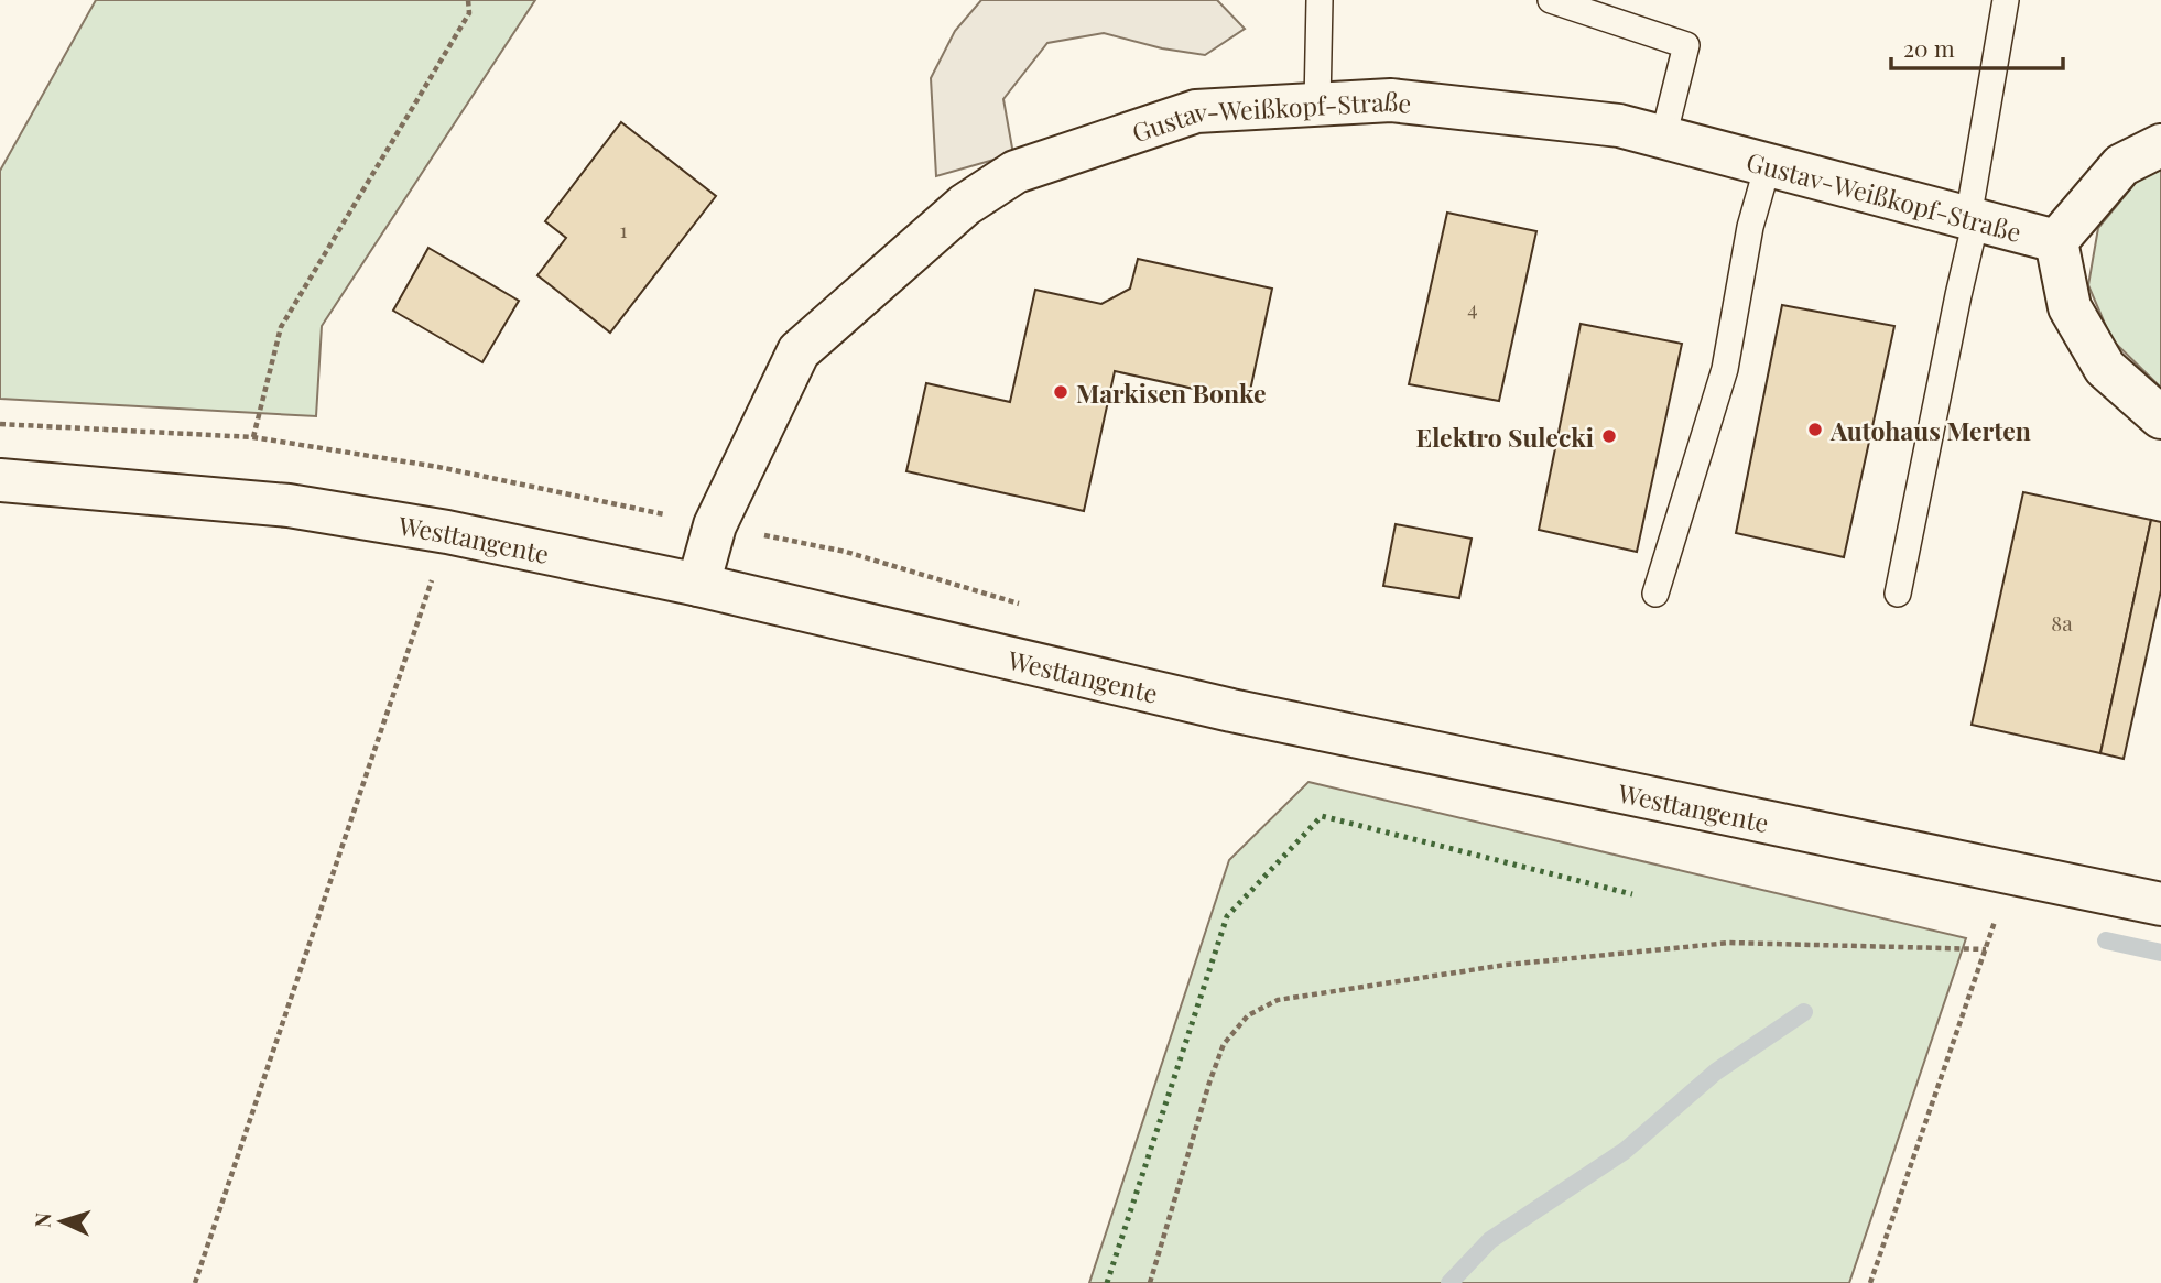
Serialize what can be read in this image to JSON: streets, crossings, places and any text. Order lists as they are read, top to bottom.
{
  "streets": {
    "street": ["Gustav-Weißkopf-Straße", "Westtangente"]
  },
  "crossings": [
    ["Gustav-Weißkopf-Straße", "Westtangente"]
  ],
  "places": ["Markisen Bonke", "Autohaus Merten", "Elektro Sulecki"],
  "house_numbers": ["1", "4", "8a"],
  "scale_bar": "20 m",
  "north": "left"
}
